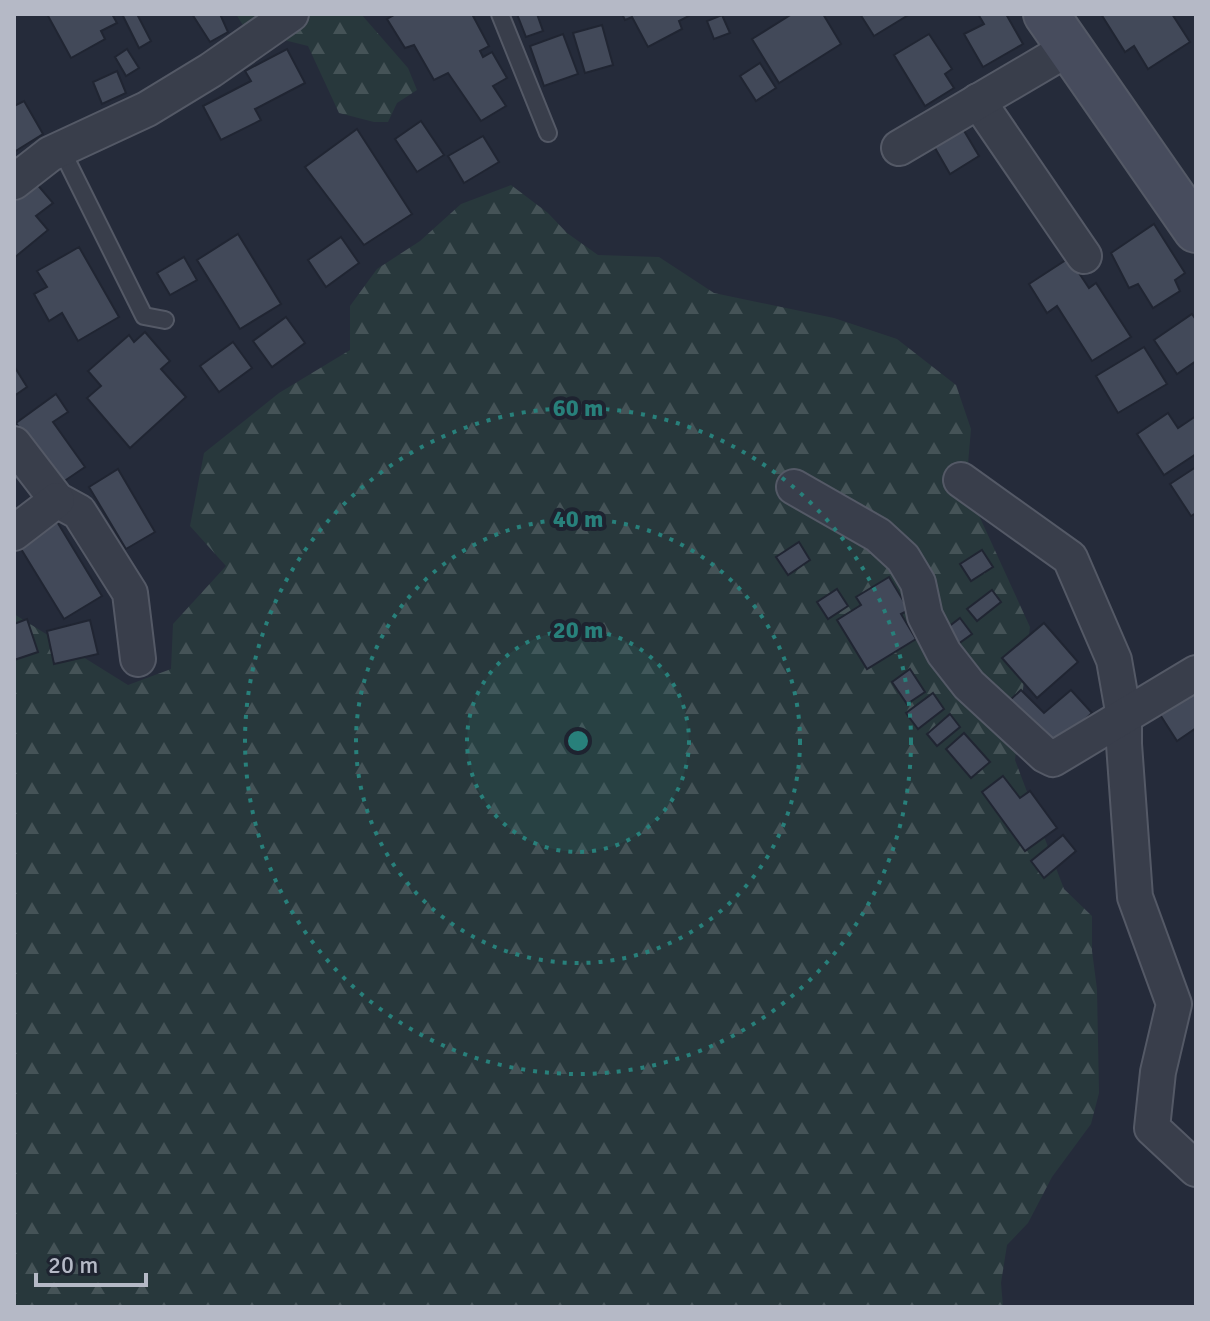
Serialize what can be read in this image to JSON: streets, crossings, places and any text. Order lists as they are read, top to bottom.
{
  "scale_bar": "20 m",
  "rings": ["60 m", "40 m", "20 m"]
}
